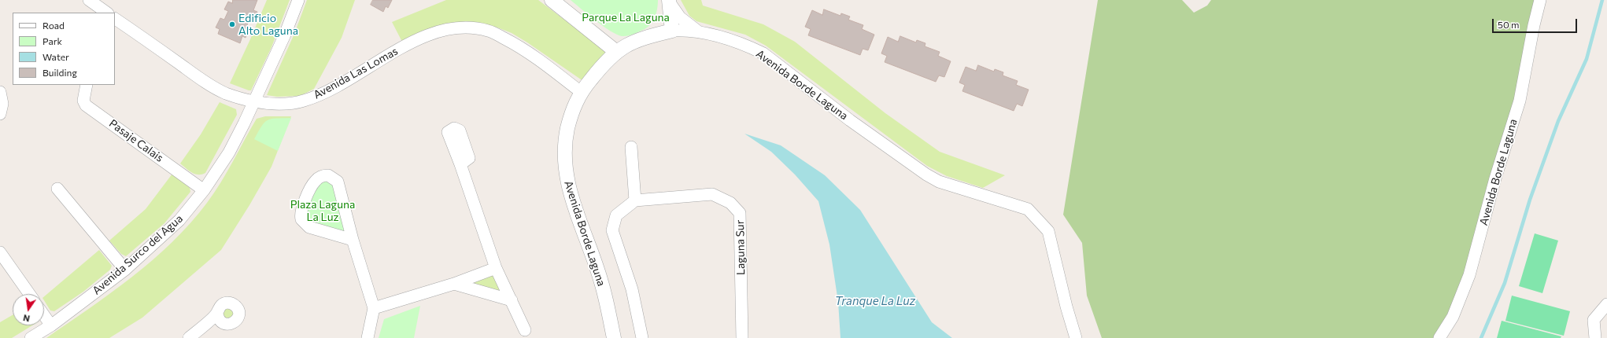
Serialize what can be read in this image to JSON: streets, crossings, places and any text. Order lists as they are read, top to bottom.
{
  "streets": {
    "street": [
      "Avenida Las Lomas",
      "Avenida Borde Laguna",
      "Pasaje Calais",
      "Laguna Sur",
      "Avenida Surco del Agua"
    ]
  },
  "crossings": [
    ["Avenida Las Lomas", "Avenida Borde Laguna"],
    ["Avenida Las Lomas", "Avenida Surco del Agua"],
    ["Pasaje Calais", "Avenida Surco del Agua"]
  ],
  "water": ["Tranque La Luz"],
  "parks": ["Parque La Laguna", "Plaza Laguna La Luz"],
  "places": ["Edificio Alto Laguna"],
  "legend": [
    "Road",
    "Park",
    "Water",
    "Building"
  ],
  "scale_bar": "50 m",
  "north": "bottom"
}
